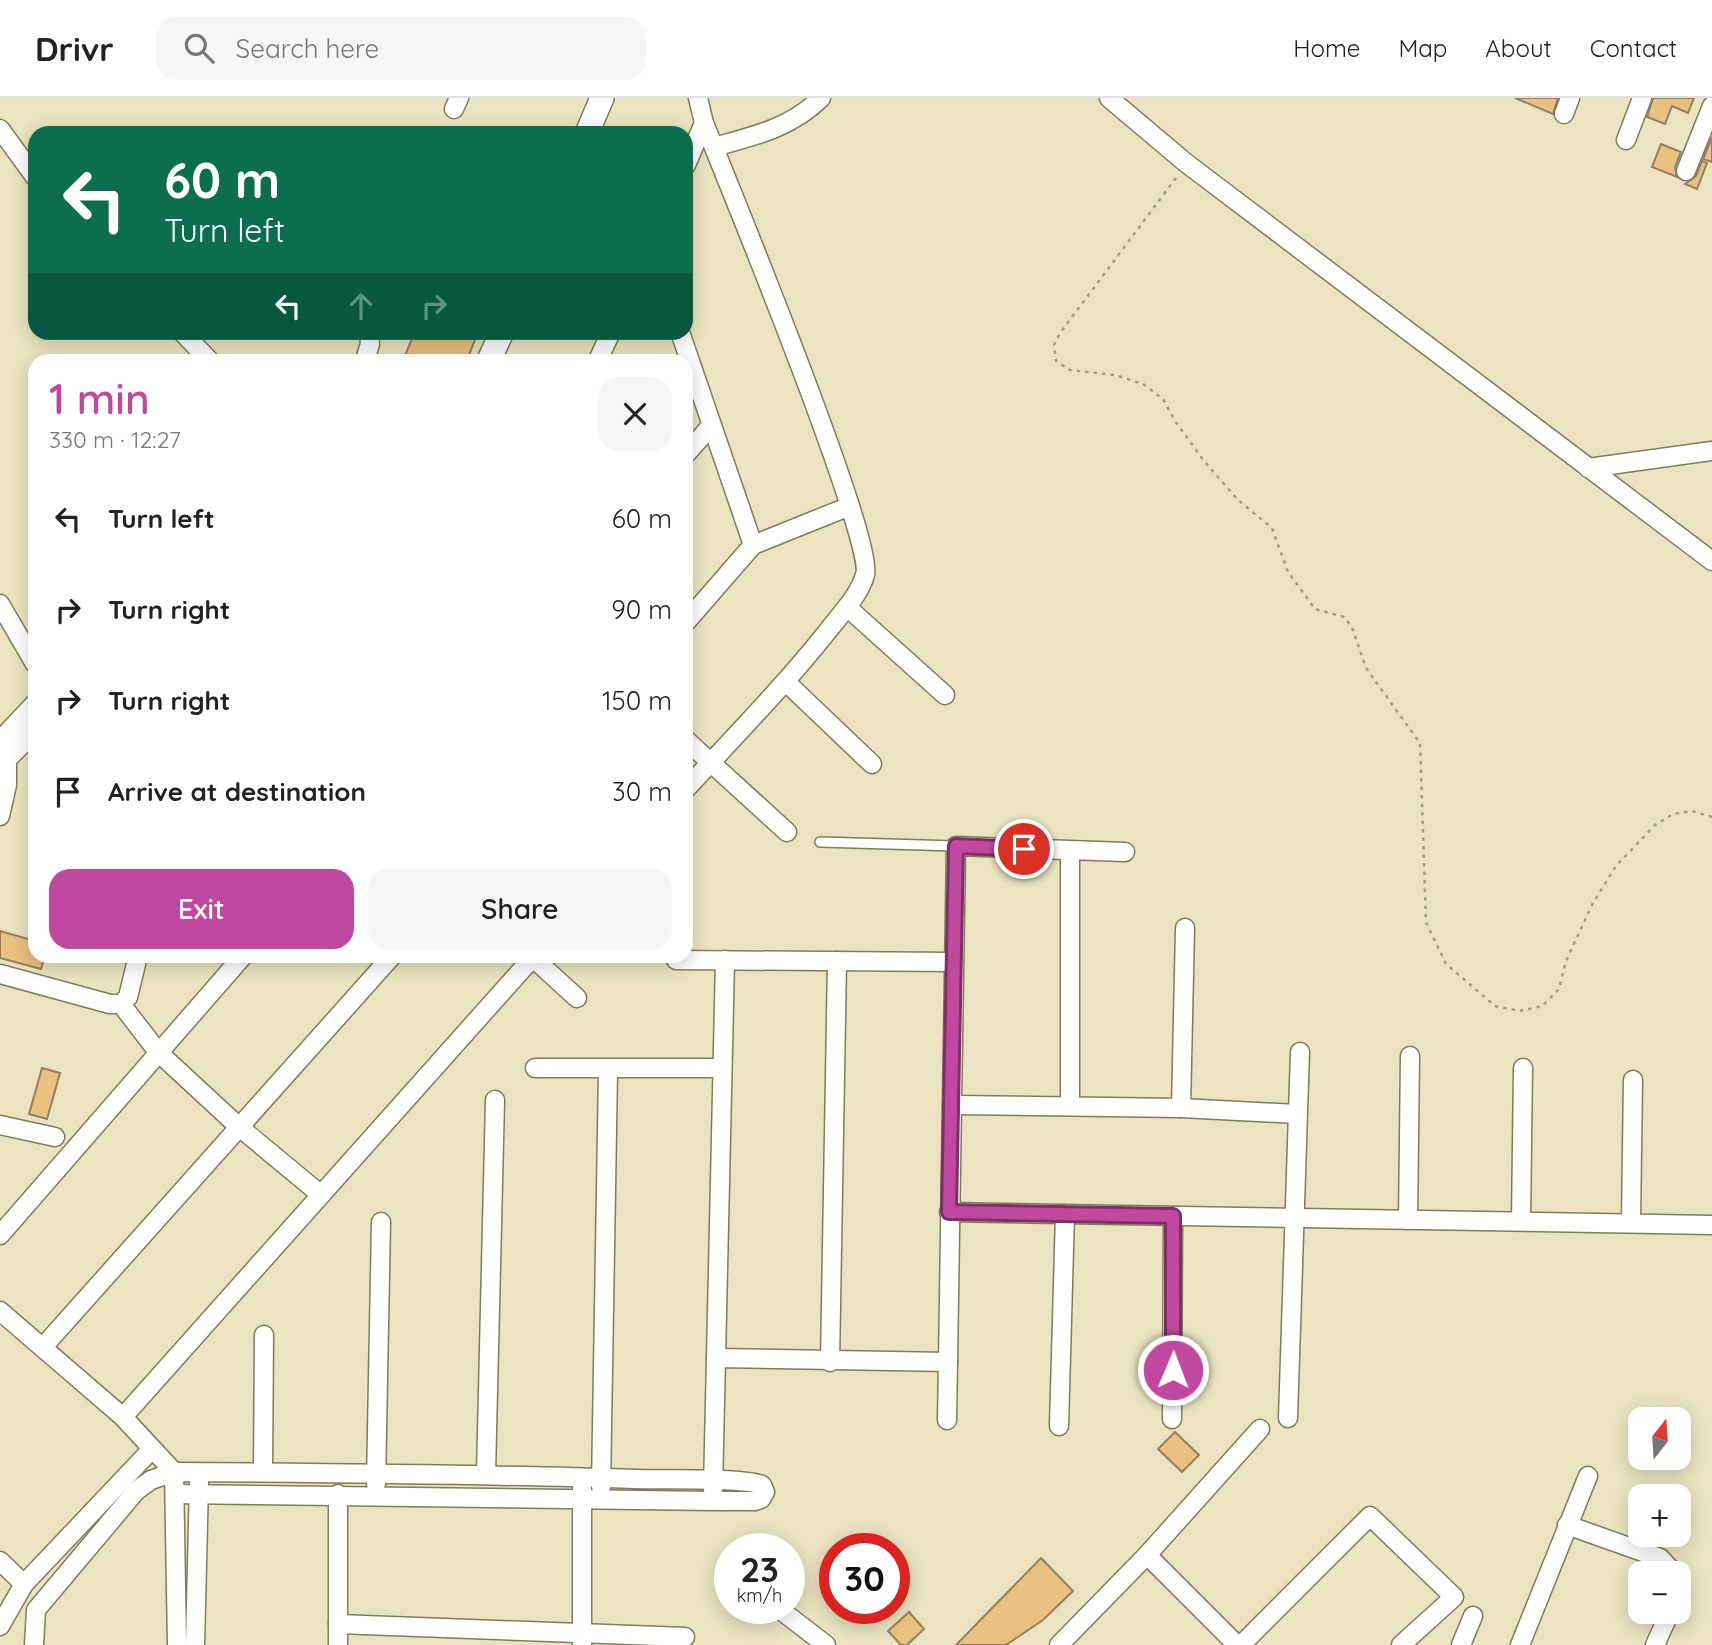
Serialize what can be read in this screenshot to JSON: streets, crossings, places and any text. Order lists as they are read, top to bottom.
{
  "north": "top",
  "page": {
    "header": "Drivr",
    "search": "Search here",
    "nav": [
      "Home",
      "Map",
      "About",
      "Contact"
    ],
    "turn": ["60 m", "Turn left"],
    "heading": ["1 min", "330 m · 12:27"],
    "list": [
      {
        "name": "Turn left",
        "value": "60 m"
      },
      {
        "name": "Turn right",
        "value": "90 m"
      },
      {
        "name": "Turn right",
        "value": "150 m"
      },
      {
        "name": "Arrive at destination",
        "value": "30 m"
      }
    ],
    "buttons": ["Exit", "Share"],
    "map_buttons": ["+", "−"],
    "speed": "23 km/h",
    "limit": "30"
  }
}
